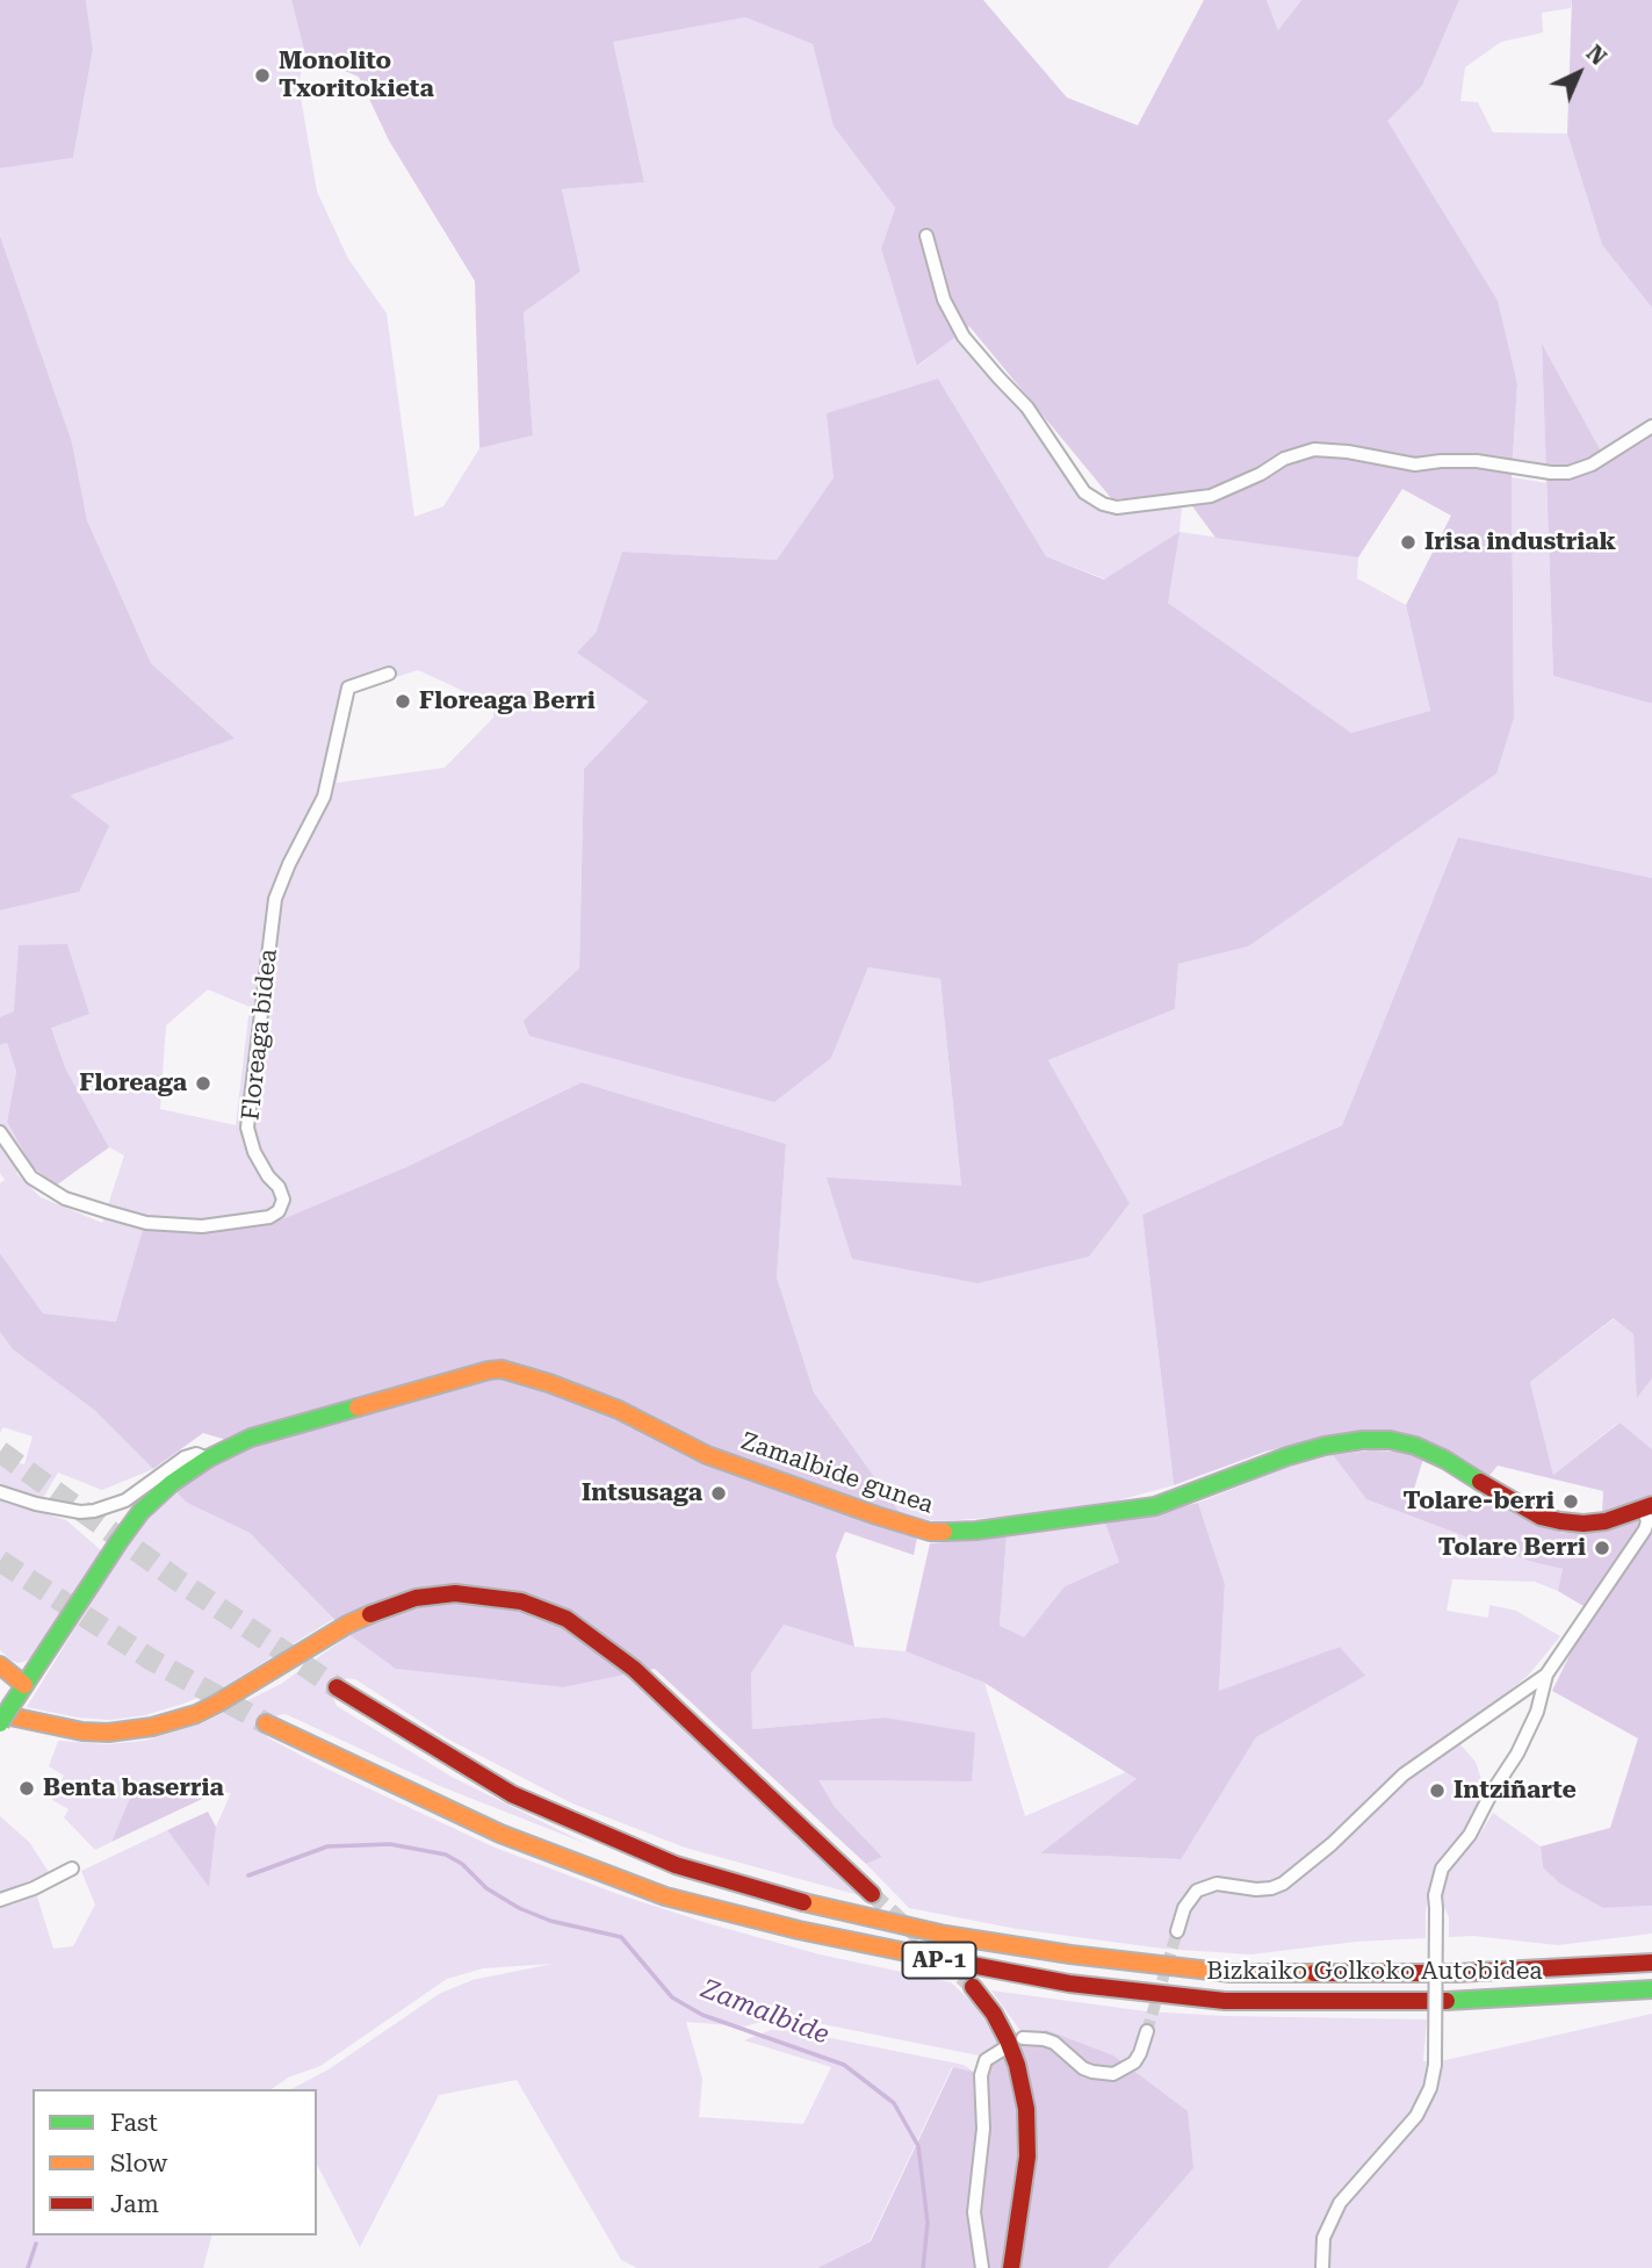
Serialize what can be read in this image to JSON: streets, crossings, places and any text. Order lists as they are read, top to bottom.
{
  "streets": {
    "main road": ["Zamalbide gunea", "AP-1", "Bizkaiko Golkoko Autobidea"],
    "street": ["Floreaga bidea"]
  },
  "water": ["Zamalbide"],
  "places": [
    "Monolito Txoritokieta",
    "Irisa industriak",
    "Floreaga Berri",
    "Floreaga",
    "Intsusaga",
    "Tolare-berri",
    "Tolare Berri",
    "Benta baserria",
    "Intziñarte"
  ],
  "legend": ["Fast", "Slow", "Jam"],
  "north": "top right"
}
